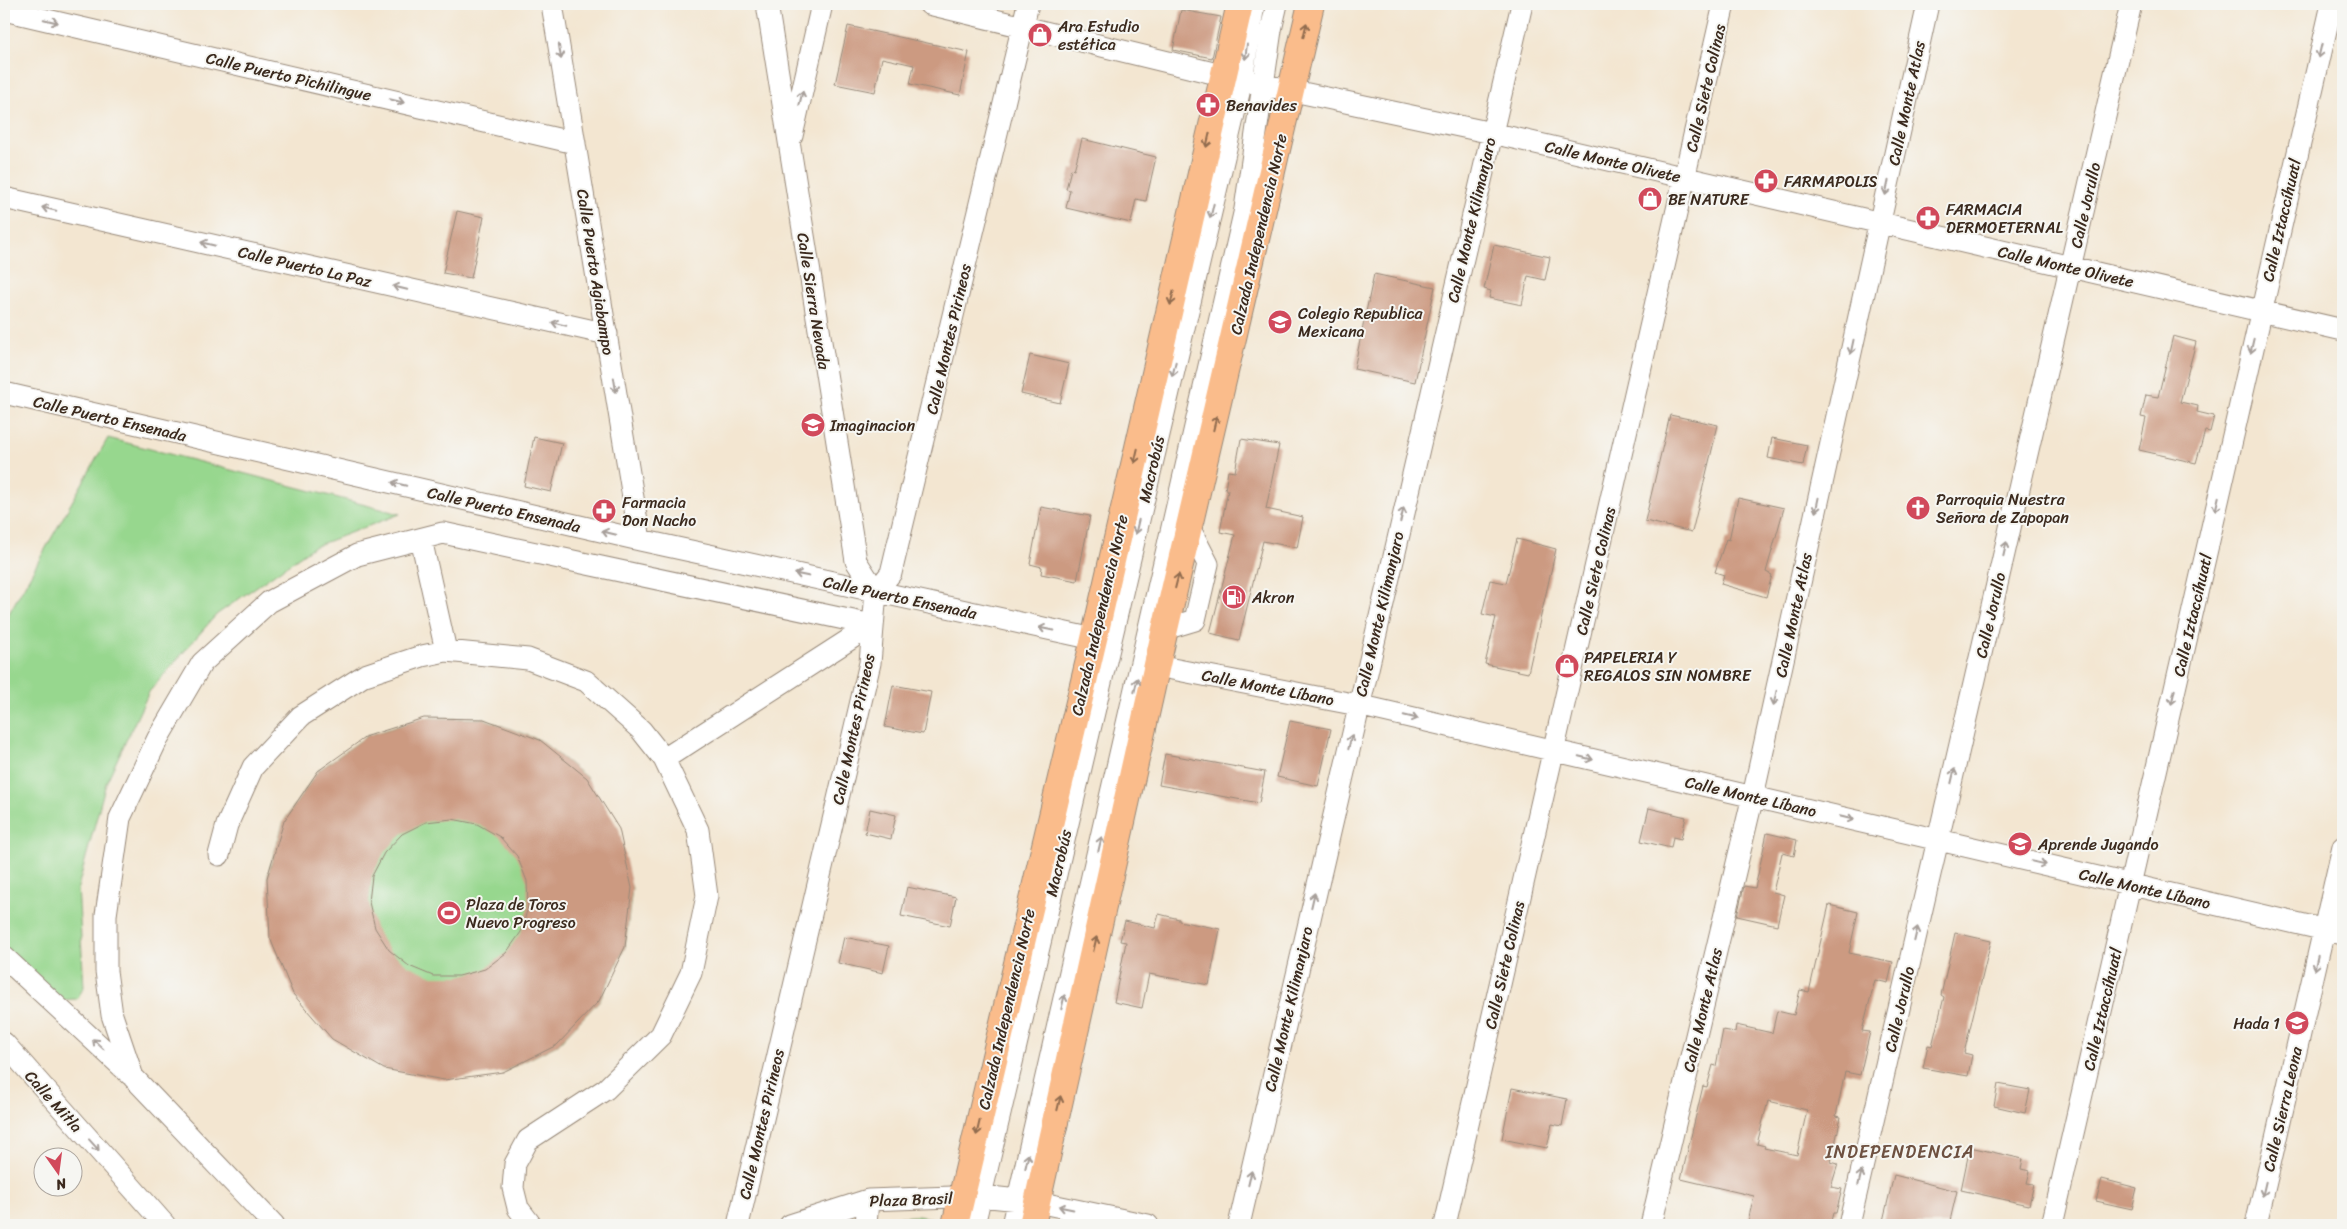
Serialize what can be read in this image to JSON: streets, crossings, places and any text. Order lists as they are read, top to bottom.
{
  "streets": {
    "main road": ["Calzada Independencia Norte"],
    "street": [
      "Calle Puerto Pichilingue",
      "Calle Siete Colinas",
      "Calle Monte Atlas",
      "Calle Monte Olivete",
      "Calle Jorullo",
      "Calle Monte Kilimanjaro",
      "Calle Iztaccíhuatl",
      "Calle Puerto La Paz",
      "Calle Puerto Agiabampo",
      "Calle Sierra Nevada",
      "Calle Montes Pirineos",
      "Calle Puerto Ensenada",
      "Macrobús",
      "Calle Monte Líbano",
      "Calle Mitla",
      "Calle Sierra Leona",
      "Plaza Brasil"
    ]
  },
  "crossings": [
    ["Calle Puerto Pichilingue", "Calle Puerto Agiabampo"],
    ["Calle Siete Colinas", "Calle Monte Olivete"],
    ["Calle Siete Colinas", "Calle Monte Líbano"],
    ["Calle Monte Atlas", "Calle Monte Olivete"],
    ["Calle Monte Atlas", "Calle Monte Líbano"],
    ["Calle Monte Olivete", "Calle Jorullo"],
    ["Calle Monte Olivete", "Calle Monte Kilimanjaro"],
    ["Calle Monte Olivete", "Calle Iztaccíhuatl"],
    ["Calle Monte Olivete", "Calzada Independencia Norte"],
    ["Calle Monte Olivete", "Calle Montes Pirineos"],
    ["Calle Monte Olivete", "Macrobús"],
    ["Calle Jorullo", "Calle Monte Líbano"],
    ["Calle Monte Kilimanjaro", "Calle Monte Líbano"],
    ["Calle Iztaccíhuatl", "Calle Monte Líbano"],
    ["Calzada Independencia Norte", "Calle Puerto Ensenada"],
    ["Calzada Independencia Norte", "Macrobús"],
    ["Calzada Independencia Norte", "Calle Monte Líbano"],
    ["Calzada Independencia Norte", "Plaza Brasil"],
    ["Calle Puerto La Paz", "Calle Puerto Agiabampo"],
    ["Calle Puerto Agiabampo", "Calle Puerto Ensenada"],
    ["Calle Sierra Nevada", "Calle Montes Pirineos"],
    ["Calle Sierra Nevada", "Calle Puerto Ensenada"],
    ["Calle Montes Pirineos", "Calle Puerto Ensenada"],
    ["Macrobús", "Plaza Brasil"],
    ["Calle Monte Líbano", "Calle Sierra Leona"]
  ],
  "one_way": [
    "Calle Puerto Pichilingue",
    "Calle Monte Atlas",
    "Calle Jorullo",
    "Calle Monte Kilimanjaro",
    "Calle Iztaccíhuatl",
    "Calle Puerto La Paz",
    "Calle Puerto Agiabampo",
    "Calle Monte Líbano",
    "Calle Sierra Leona"
  ],
  "districts": ["INDEPENDENCIA"],
  "places": {
    "shop": ["Ara Estudio estética", "BE NATURE", "PAPELERIA Y REGALOS SIN NOMBRE"],
    "pharmacy": [
      "Benavides",
      "FARMAPOLIS",
      "FARMACIA DERMOETERNAL",
      "Farmacia Don Nacho"
    ],
    "school or university": [
      "Colegio Republica Mexicana",
      "Imaginacion",
      "Aprende Jugando",
      "Hada 1"
    ],
    "church": ["Parroquia Nuestra Señora de Zapopan"],
    "fuel station": ["Akron"],
    "sports": ["Plaza de Toros Nuevo Progreso"]
  },
  "north": "bottom"
}
